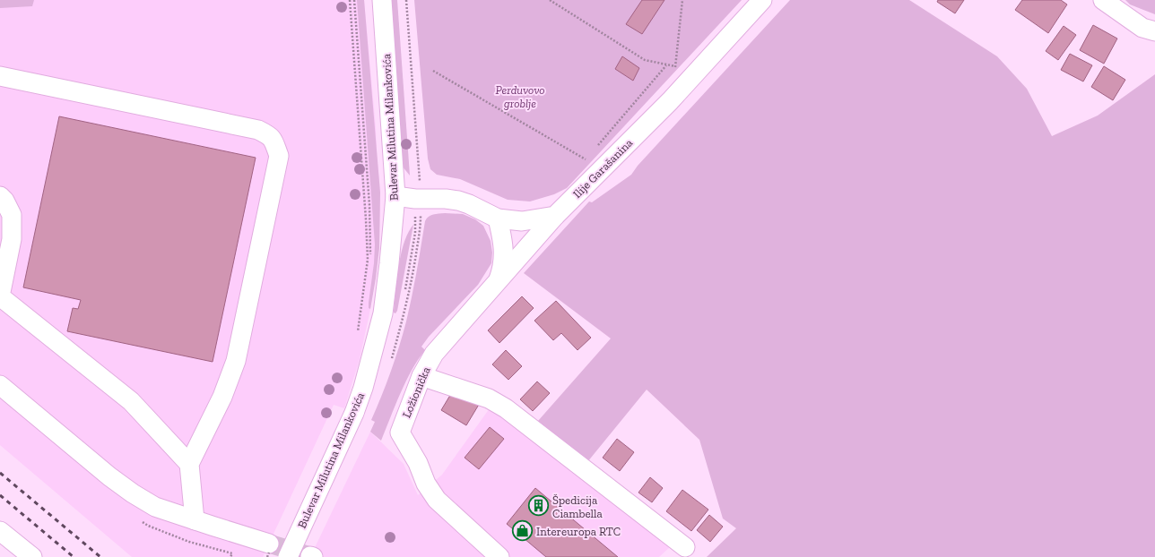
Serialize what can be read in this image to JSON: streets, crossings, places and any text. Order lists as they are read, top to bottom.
{
  "streets": {
    "street": ["Bulevar Milutina Milankovića", "Ilije Garašanina", "Ložionička"]
  },
  "crossings": [
    ["Ilije Garašanina", "Ložionička"]
  ],
  "parks": ["Perduvovo groblje"],
  "places": {
    "building": ["Špedicija Ciambella"],
    "shop": ["Intereuropa RTC"]
  }
}
